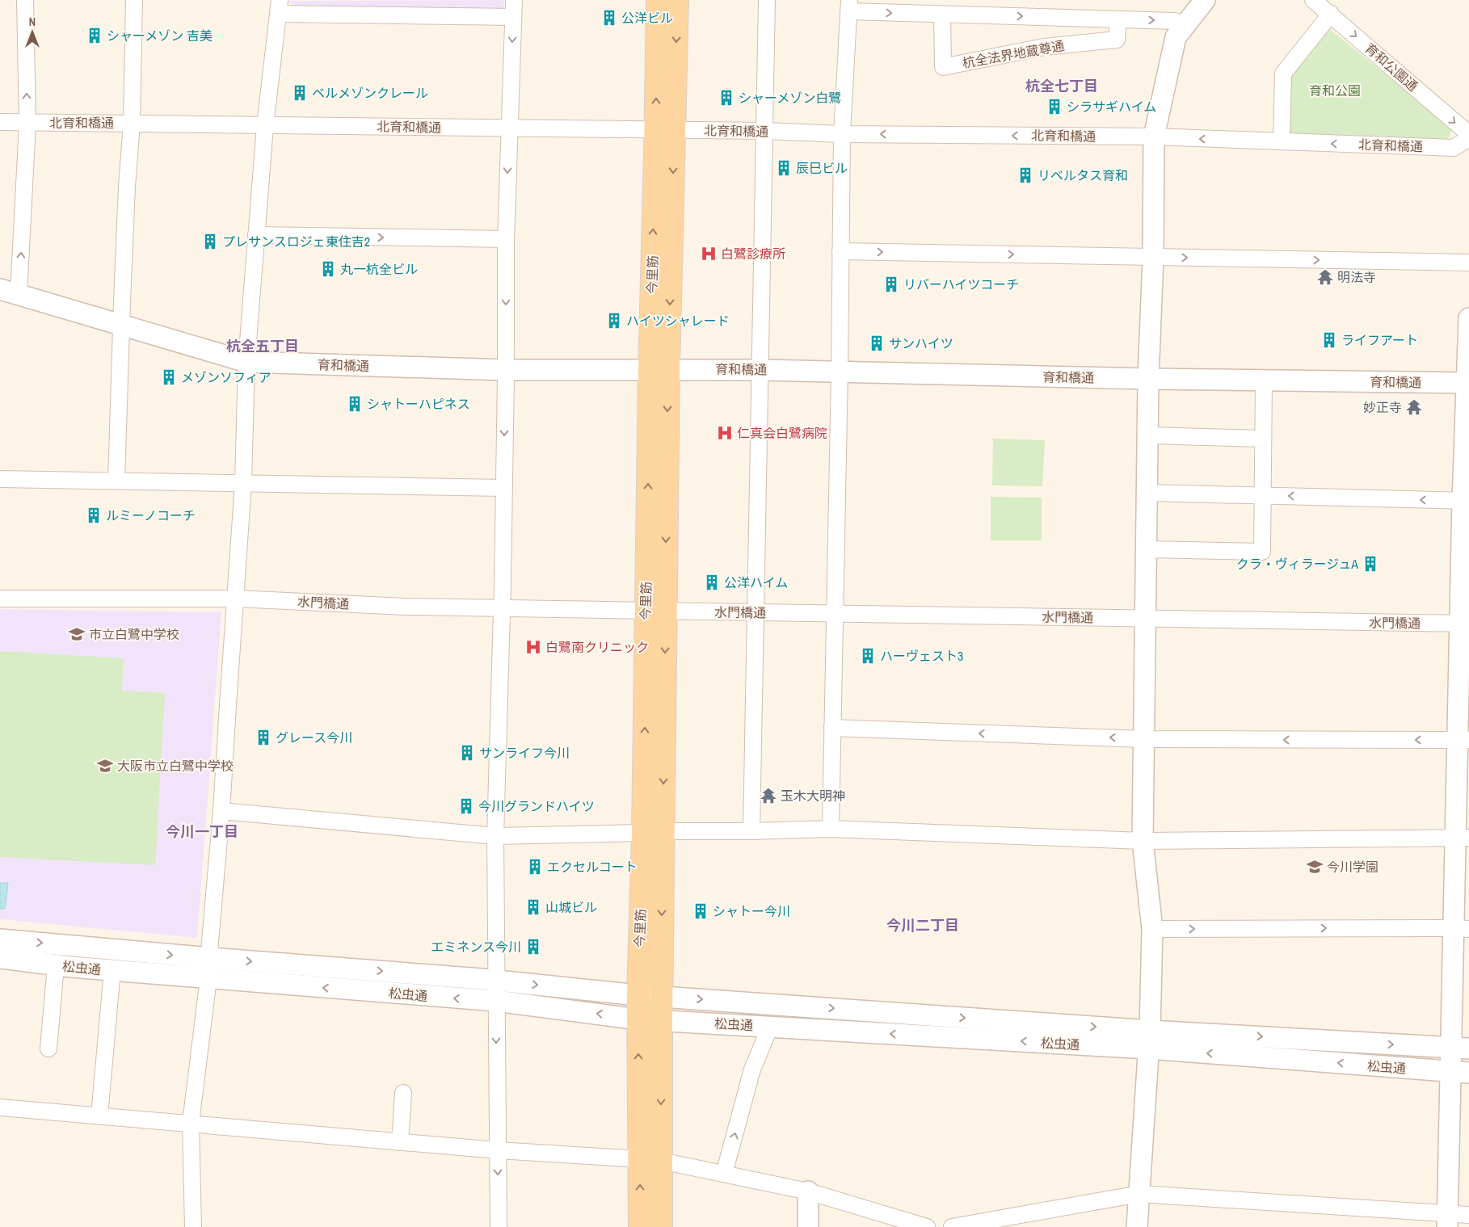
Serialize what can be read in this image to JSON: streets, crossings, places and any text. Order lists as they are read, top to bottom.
{
  "streets": {
    "main road": ["今里筋"],
    "street": [
      "杭全法界地蔵尊通",
      "育和公園通",
      "北育和橋通",
      "育和橋通",
      "水門橋通",
      "松虫通"
    ]
  },
  "crossings": [
    ["北育和橋通", "今里筋"],
    ["今里筋", "育和橋通"],
    ["今里筋", "水門橋通"],
    ["今里筋", "松虫通"]
  ],
  "one_way": ["育和公園通"],
  "districts": [
    "杭全七丁目",
    "杭全五丁目",
    "今川一丁目",
    "今川二丁目"
  ],
  "parks": ["育和公園"],
  "places": {
    "building": [
      "公洋ビル",
      "シャーメゾン 吉美",
      "ベルメゾンクレール",
      "シャーメゾン白鷺",
      "シラサギハイム",
      "辰巳ビル",
      "リベルタス育和",
      "プレサンスロジェ東住吉2",
      "丸一杭全ビル",
      "リバーハイツコーチ",
      "ハイツシャレード",
      "ライフアート",
      "サンハイツ",
      "メゾンソフィア",
      "シャトーハピネス",
      "ルミーノコーチ",
      "クラ・ヴィラージュA",
      "公洋ハイム",
      "ハーヴェスト3",
      "グレース今川",
      "サンライフ今川",
      "今川グランドハイツ",
      "エクセルコート",
      "山城ビル",
      "シャトー今川",
      "エミネンス今川"
    ],
    "hospital": ["白鷺診療所", "仁真会白鷺病院", "白鷺南クリニック"],
    "temple": ["明法寺", "妙正寺", "玉木大明神"],
    "school or university": ["市立白鷺中学校", "大阪市立白鷺中学校", "今川学園"]
  },
  "north": "top"
}
